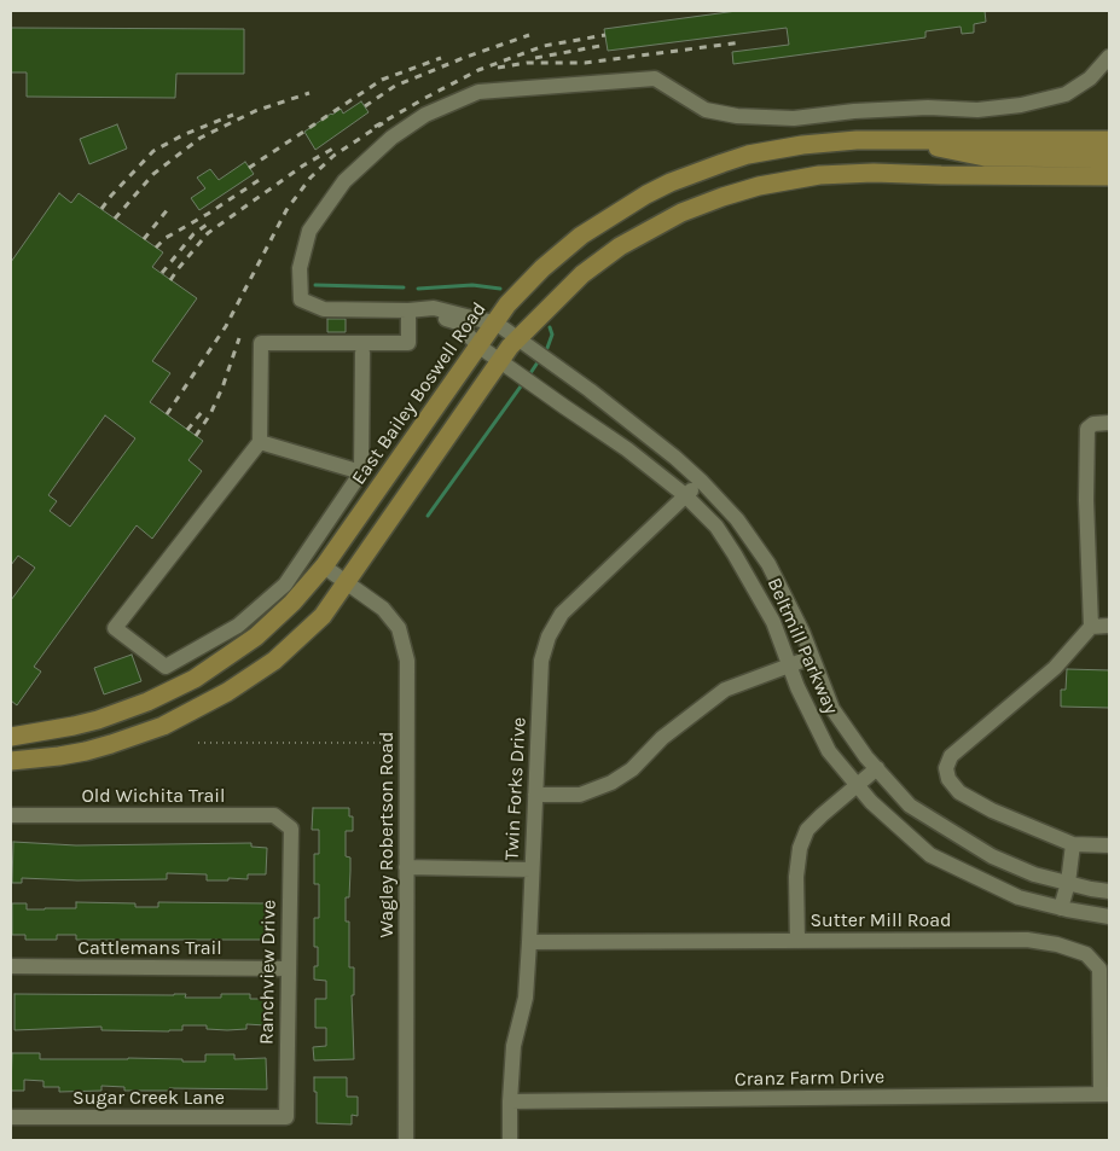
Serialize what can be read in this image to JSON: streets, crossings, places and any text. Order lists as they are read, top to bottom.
{
  "streets": {
    "main road": ["East Bailey Boswell Road"],
    "street": [
      "Beltmill Parkway",
      "Twin Forks Drive",
      "Old Wichita Trail",
      "Wagley Robertson Road",
      "Sutter Mill Road",
      "Cattlemans Trail",
      "Ranchview Drive",
      "Cranz Farm Drive",
      "Sugar Creek Lane"
    ]
  },
  "crossings": [
    ["East Bailey Boswell Road", "Beltmill Parkway"],
    ["East Bailey Boswell Road", "Wagley Robertson Road"],
    ["Beltmill Parkway", "Twin Forks Drive"],
    ["Twin Forks Drive", "Sutter Mill Road"],
    ["Twin Forks Drive", "Cranz Farm Drive"],
    ["Old Wichita Trail", "Ranchview Drive"],
    ["Sutter Mill Road", "Cranz Farm Drive"],
    ["Cattlemans Trail", "Ranchview Drive"],
    ["Ranchview Drive", "Sugar Creek Lane"]
  ]
}
